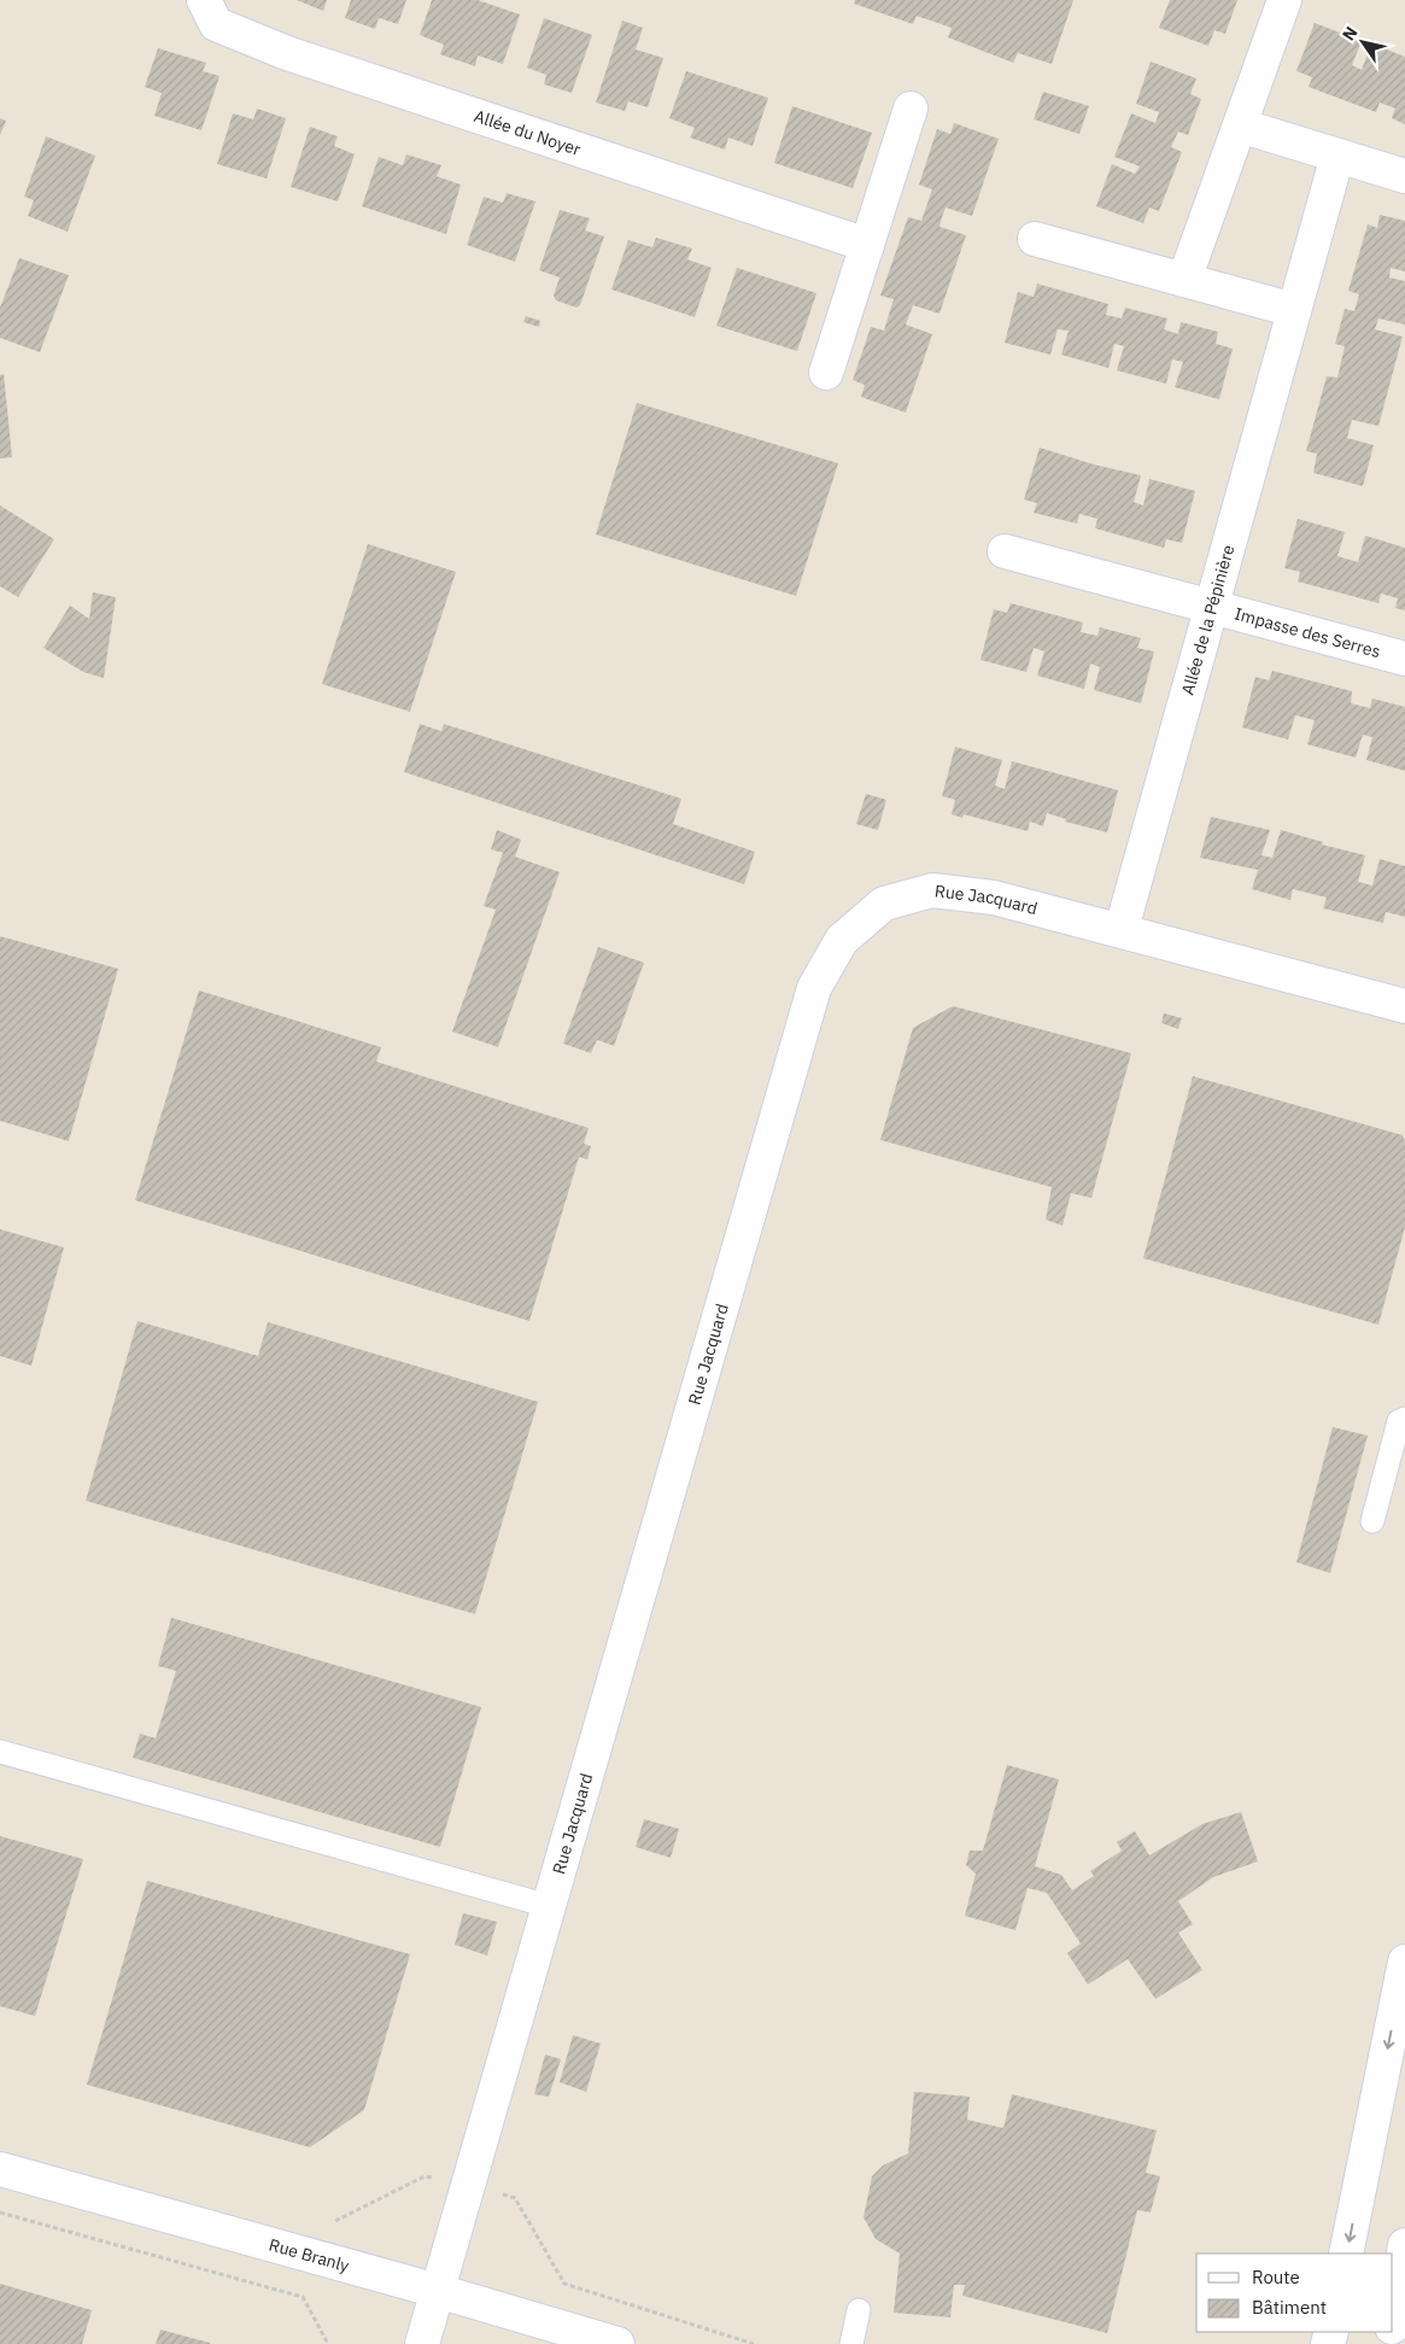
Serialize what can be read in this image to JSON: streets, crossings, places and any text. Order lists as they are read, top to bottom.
{
  "streets": {
    "street": [
      "Allée du Noyer",
      "Allée de la Pépinière",
      "Impasse des Serres",
      "Rue Jacquard",
      "Rue Branly"
    ]
  },
  "crossings": [
    ["Allée de la Pépinière", "Impasse des Serres"],
    ["Allée de la Pépinière", "Rue Jacquard"],
    ["Rue Jacquard", "Rue Branly"]
  ],
  "legend": ["Route", "Bâtiment"],
  "north": "top left"
}
